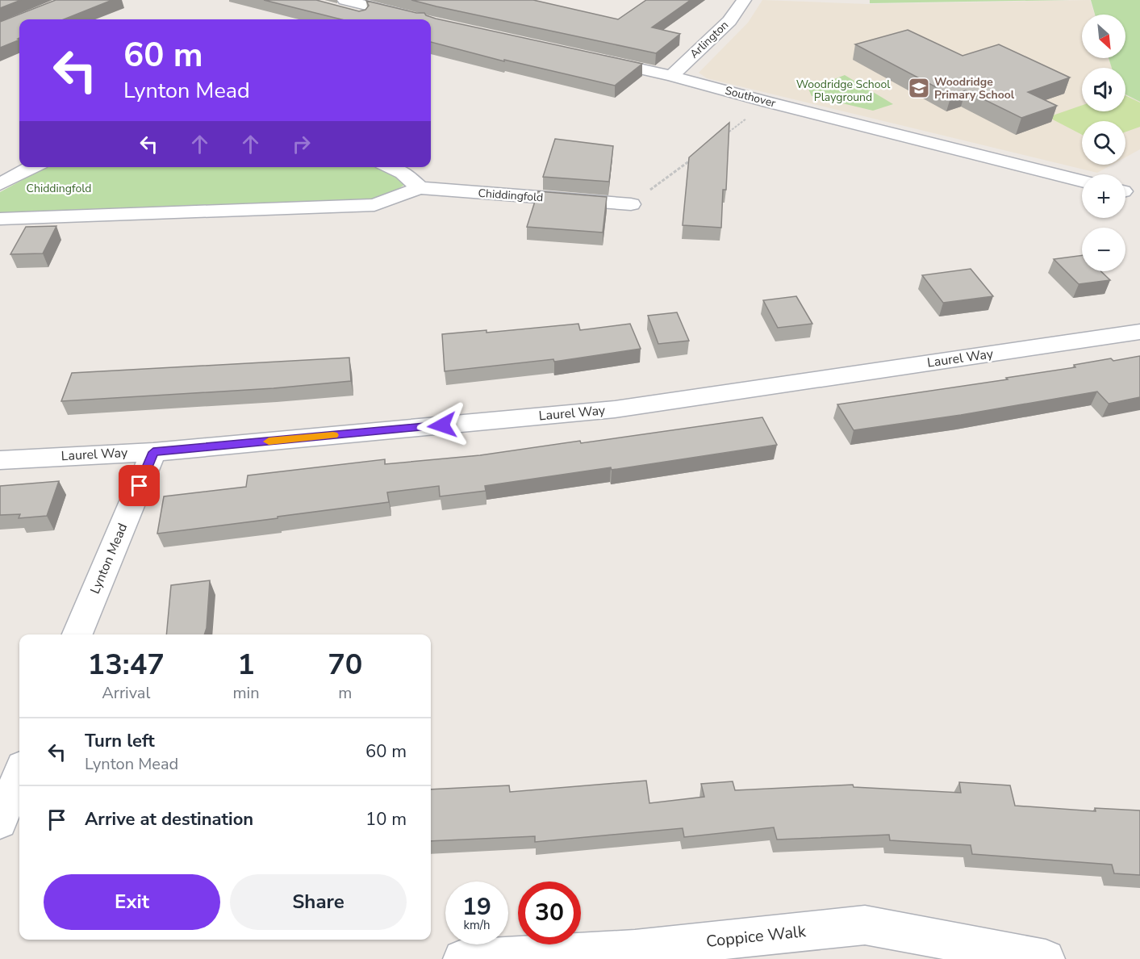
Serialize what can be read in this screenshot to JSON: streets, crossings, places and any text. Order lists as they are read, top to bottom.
{
  "streets": {
    "street": [
      "Arlington",
      "Southover",
      "Chiddingfold",
      "Laurel Way",
      "Lynton Mead",
      "Coppice Walk"
    ]
  },
  "crossings": [
    ["Arlington", "Southover"],
    ["Laurel Way", "Lynton Mead"]
  ],
  "parks": ["Woodridge School Playground", "Chiddingfold"],
  "places": {
    "school or university": ["Woodridge Primary School"]
  },
  "north": "bottom right",
  "page": {
    "map_buttons": ["+", "−"],
    "turn": ["60 m", "Lynton Mead"],
    "eta": [
      "13:47",
      "Arrival",
      "1",
      "min",
      "70",
      "m"
    ],
    "list": [
      {
        "name": "Turn left",
        "note": "Lynton Mead",
        "value": "60 m"
      },
      {
        "name": "Arrive at destination",
        "value": "10 m"
      }
    ],
    "buttons": ["Exit", "Share"],
    "speed": "19 km/h",
    "limit": "30"
  }
}
